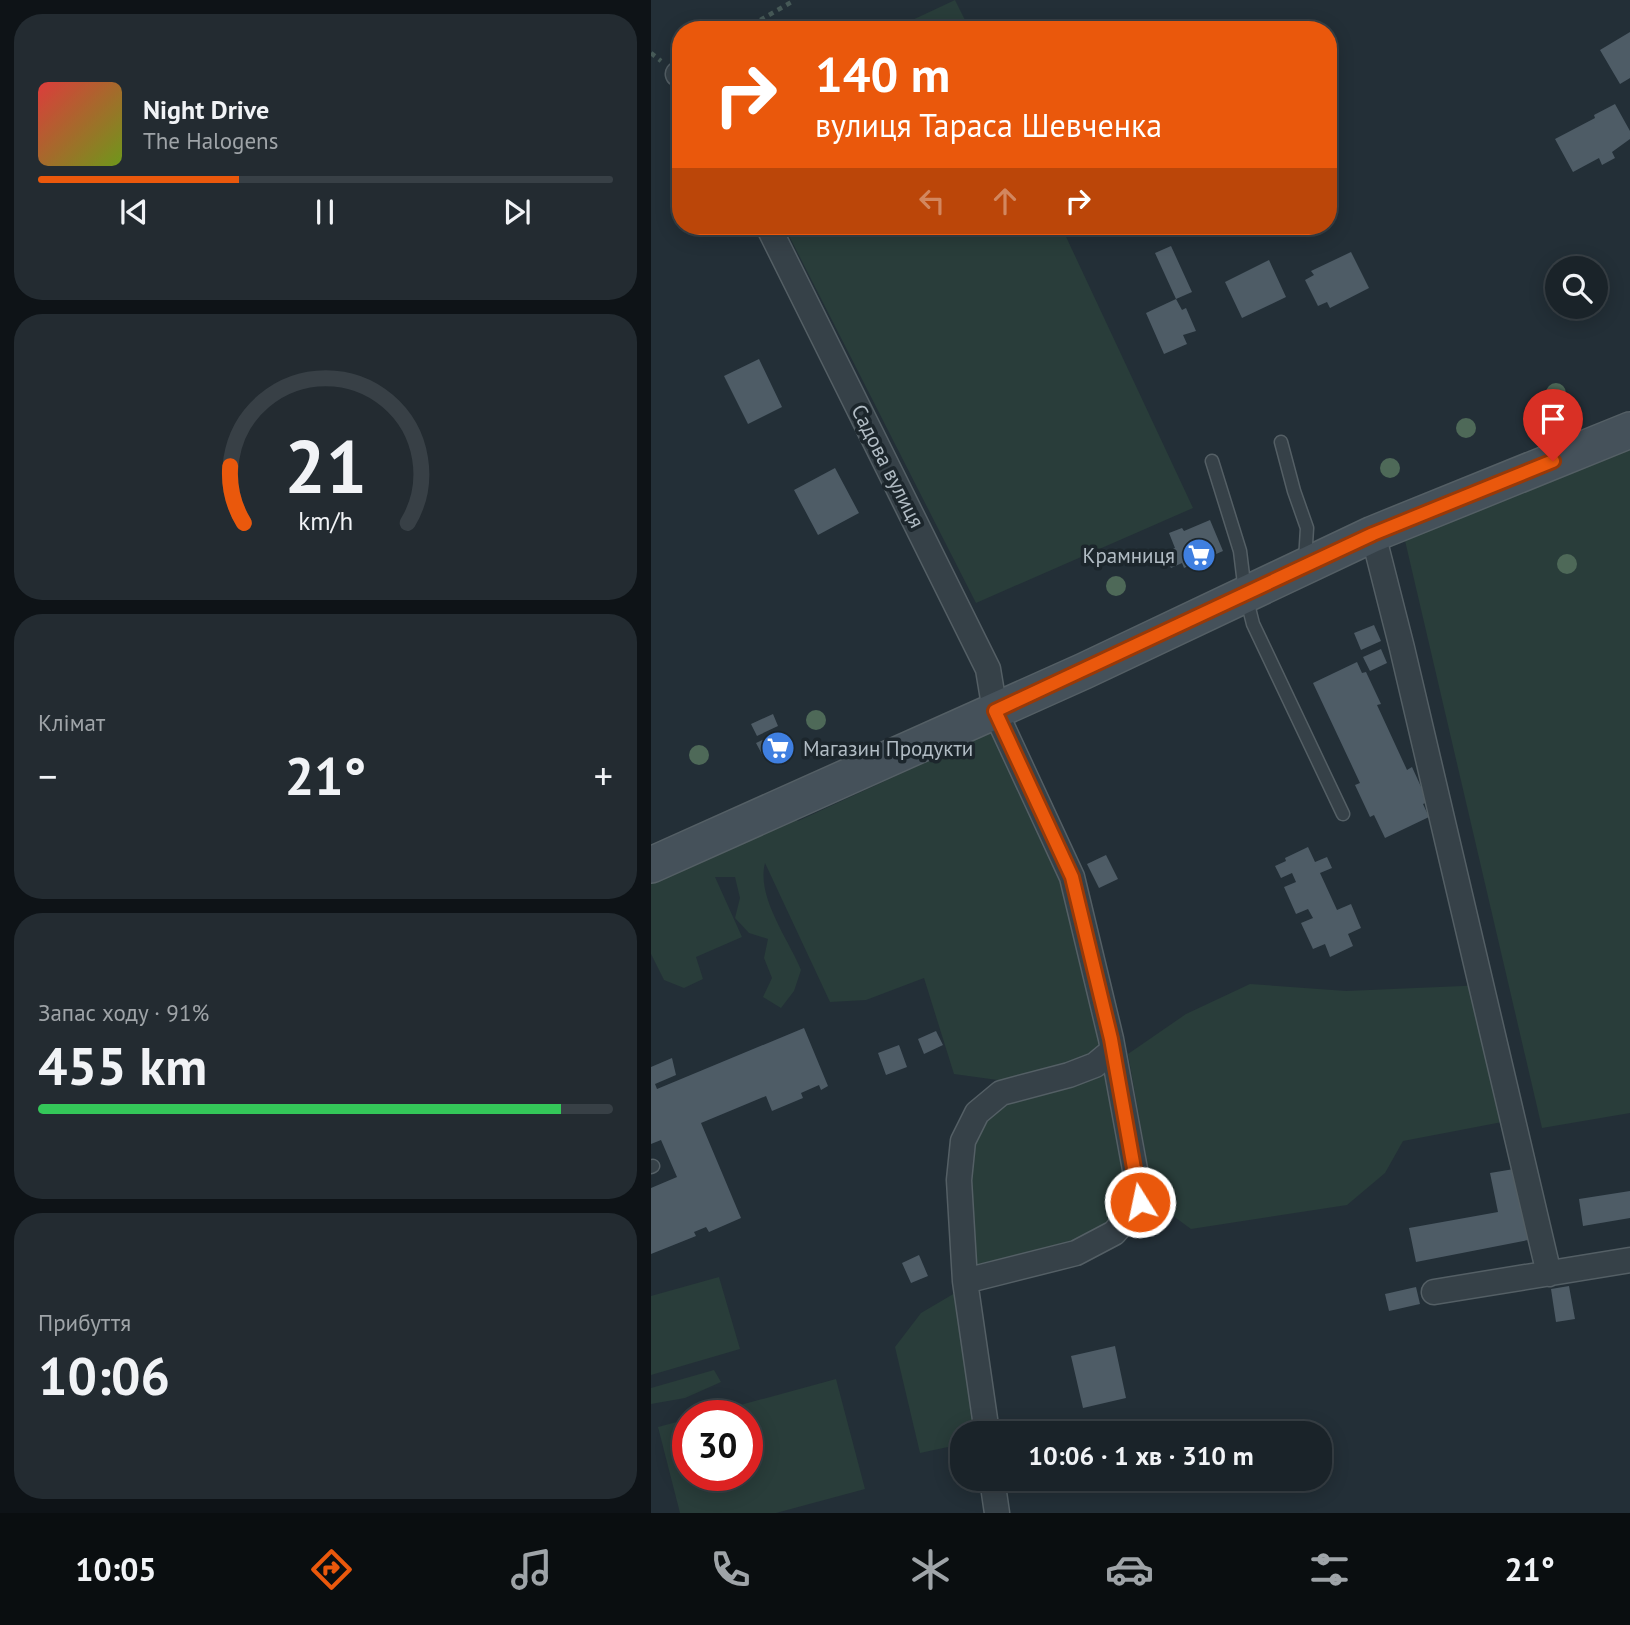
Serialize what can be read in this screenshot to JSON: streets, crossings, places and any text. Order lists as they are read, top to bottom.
{
  "streets": {
    "street": ["Садова вулиця"]
  },
  "places": {
    "supermarket": ["Крамниця", "Магазин Продукти"]
  },
  "page": {
    "turn": ["140 m", "вулиця Тараса Шевченка"],
    "song": ["Night Drive", "The Halogens"],
    "tile": [
      "Клімат",
      ["Запас ходу · 91%", "455 km"],
      ["Прибуття", "10:06"]
    ],
    "heat": ["−", "21°", "+"],
    "limit": "30",
    "trip": "10:06 · 1 хв · 310 m",
    "tabs": ["10:05", "21°"],
    "gauge": ["21", "km/h"]
  }
}
